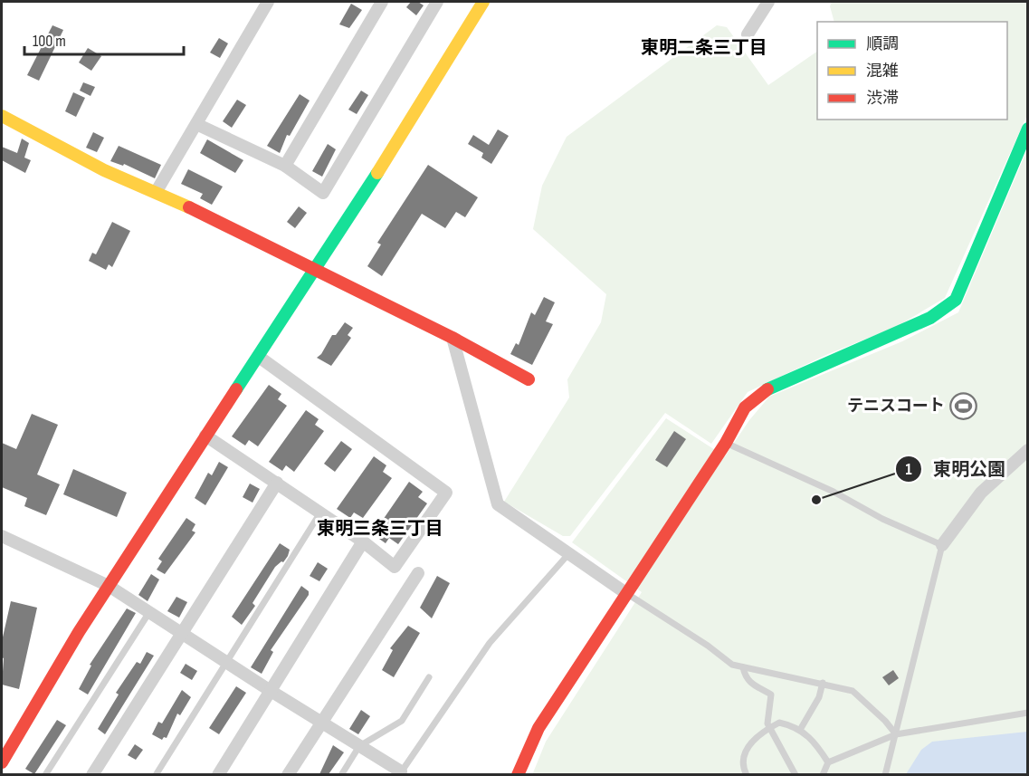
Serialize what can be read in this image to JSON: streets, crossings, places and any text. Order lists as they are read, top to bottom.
{
  "districts": ["東明二条三丁目", "東明三条三丁目"],
  "places": {
    "sports": ["テニスコート"],
    "other": ["東明公園"]
  },
  "legend": ["順調", "混雑", "渋滞"],
  "scale_bar": "100 m"
}
